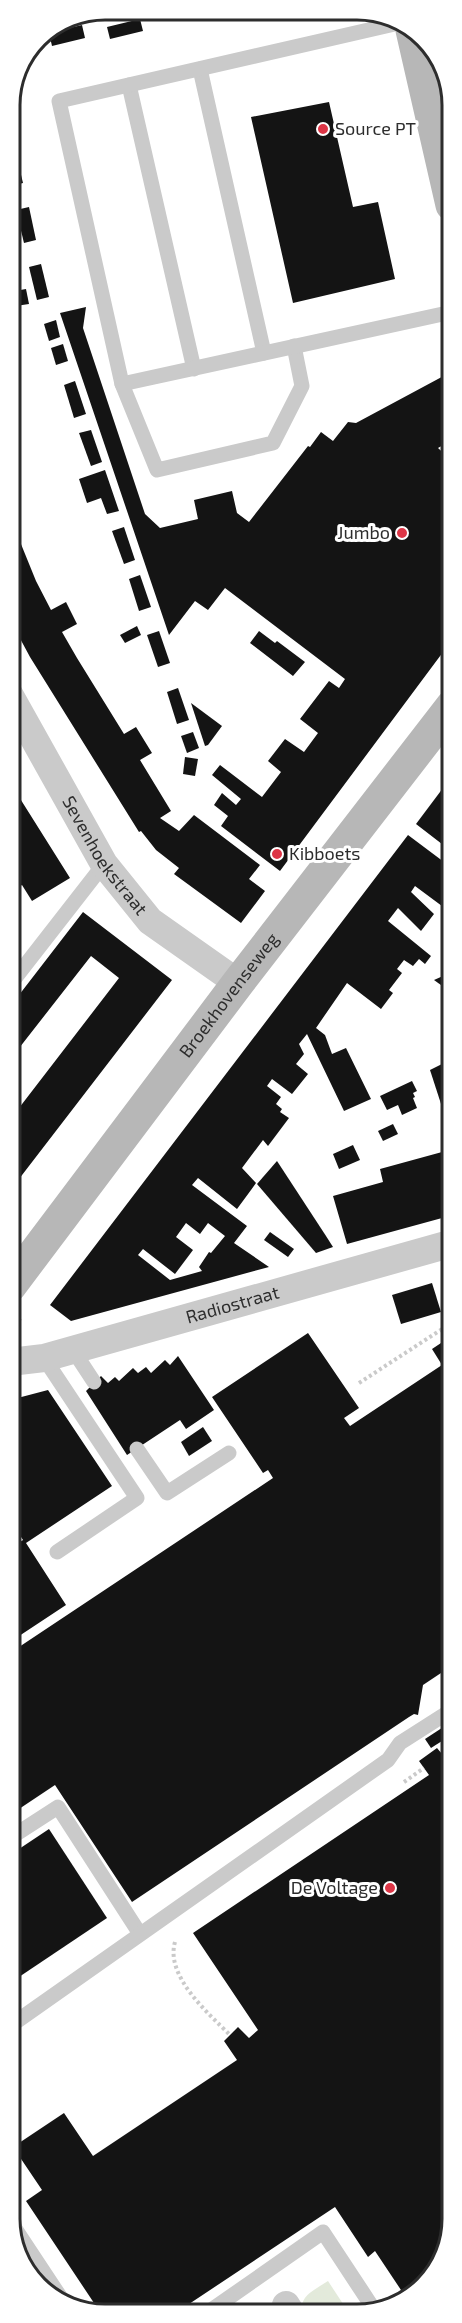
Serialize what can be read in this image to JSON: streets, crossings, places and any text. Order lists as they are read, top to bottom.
{
  "streets": {
    "street": ["Sevenhoekstraat", "Broekhovenseweg", "Radiostraat"]
  },
  "crossings": [
    ["Sevenhoekstraat", "Broekhovenseweg"]
  ],
  "places": [
    "Source PT",
    "Jumbo",
    "Kibboets",
    "De Voltage"
  ]
}
